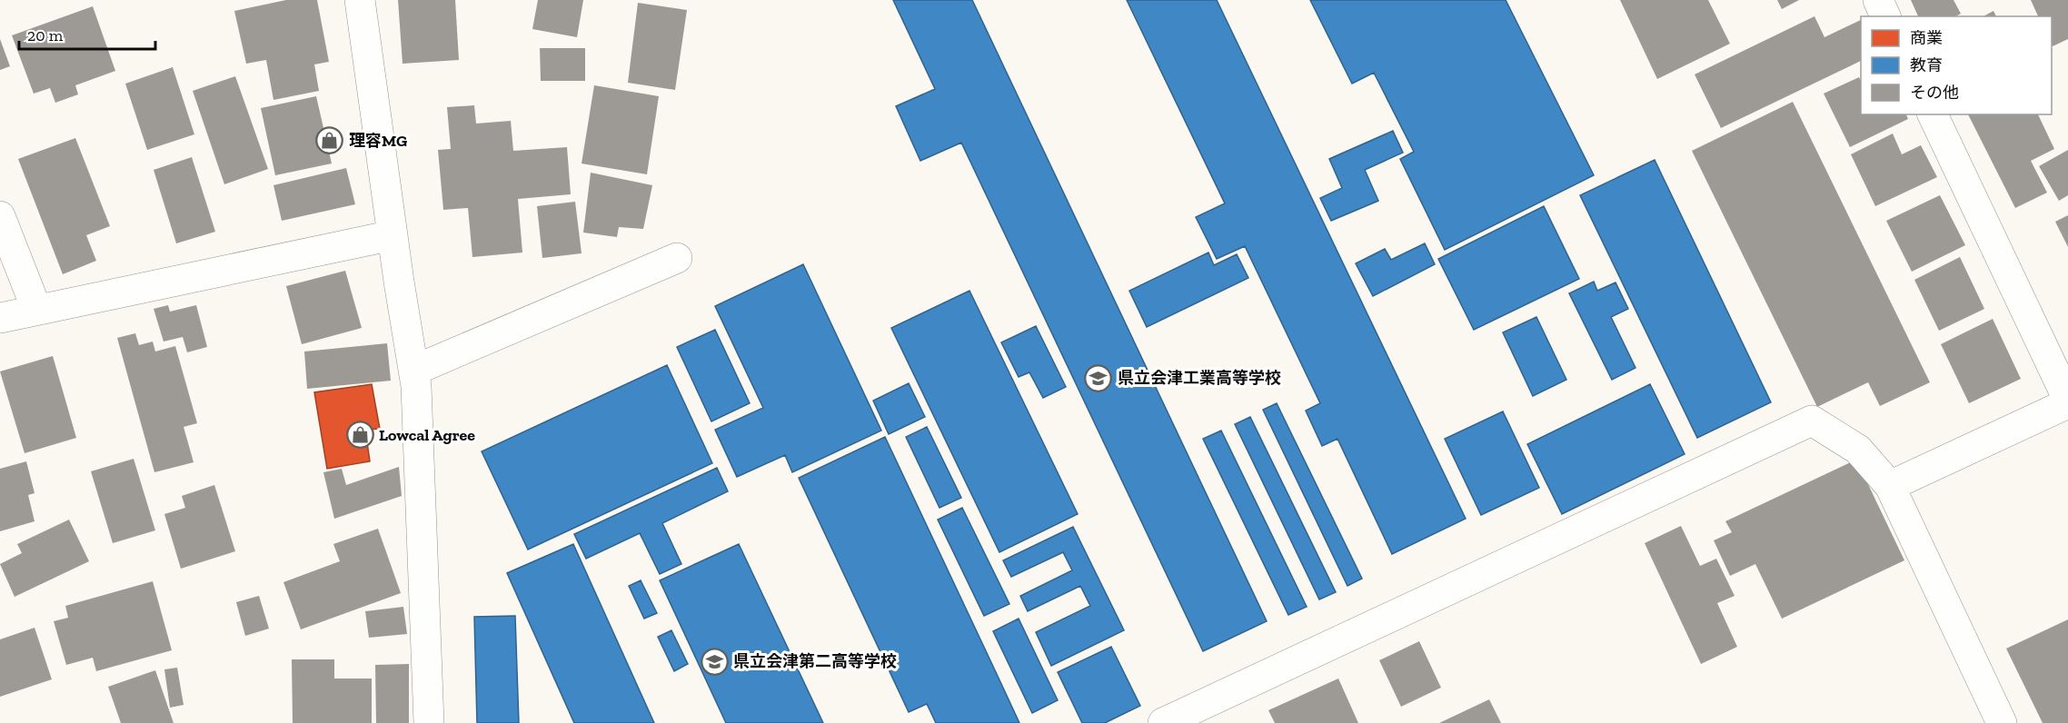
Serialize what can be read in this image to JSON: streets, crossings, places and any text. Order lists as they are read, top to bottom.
{
  "places": {
    "shop": ["理容MG", "Lowcal Agree"],
    "school or university": ["県立会津工業高等学校", "県立会津第二高等学校"]
  },
  "legend": ["商業", "教育", "その他"],
  "scale_bar": "20 m"
}
